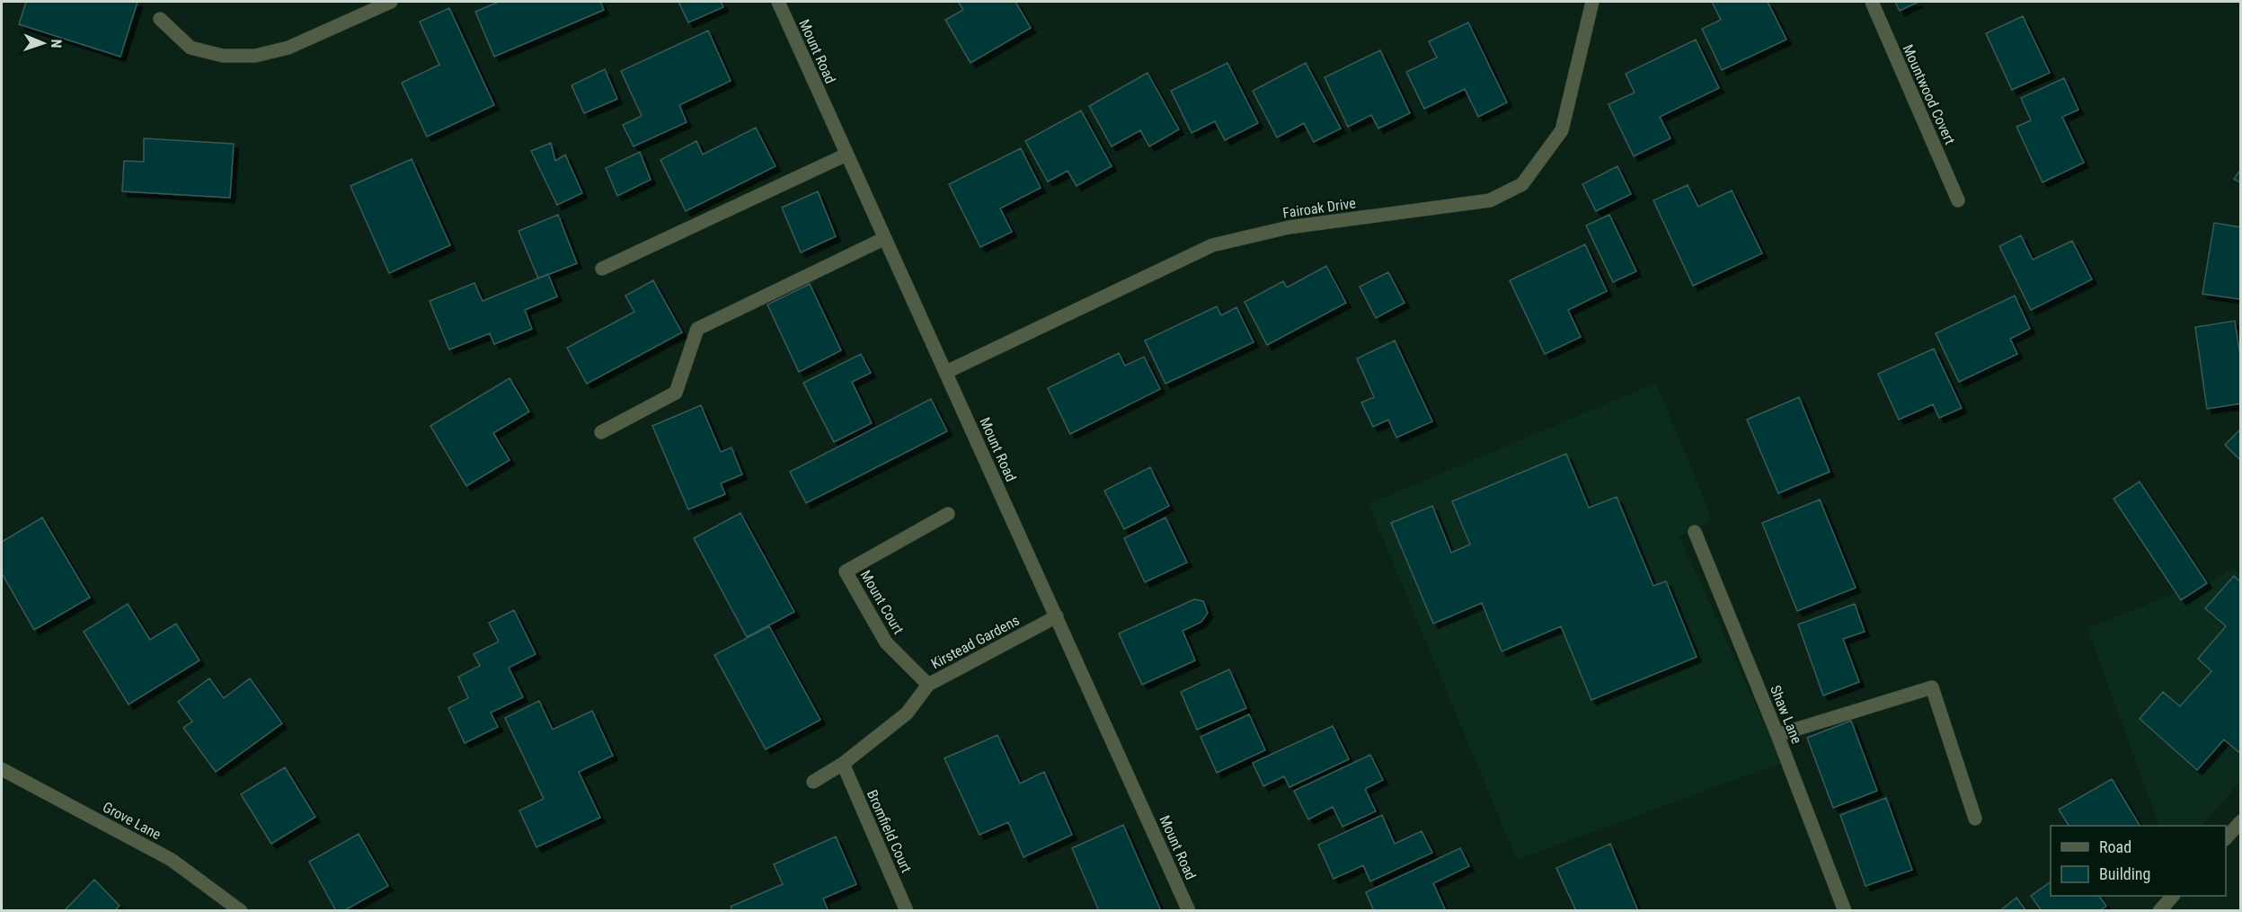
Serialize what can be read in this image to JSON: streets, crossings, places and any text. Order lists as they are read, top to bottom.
{
  "streets": {
    "street": [
      "Mount Road",
      "Mountwood Covert",
      "Fairoak Drive",
      "Mount Court",
      "Kirstead Gardens",
      "Shaw Lane",
      "Grove Lane",
      "Bromfield Court"
    ]
  },
  "crossings": [
    ["Mount Road", "Fairoak Drive"],
    ["Mount Road", "Kirstead Gardens"],
    ["Mount Court", "Kirstead Gardens"],
    ["Kirstead Gardens", "Bromfield Court"]
  ],
  "legend": ["Road", "Building"],
  "north": "right"
}
